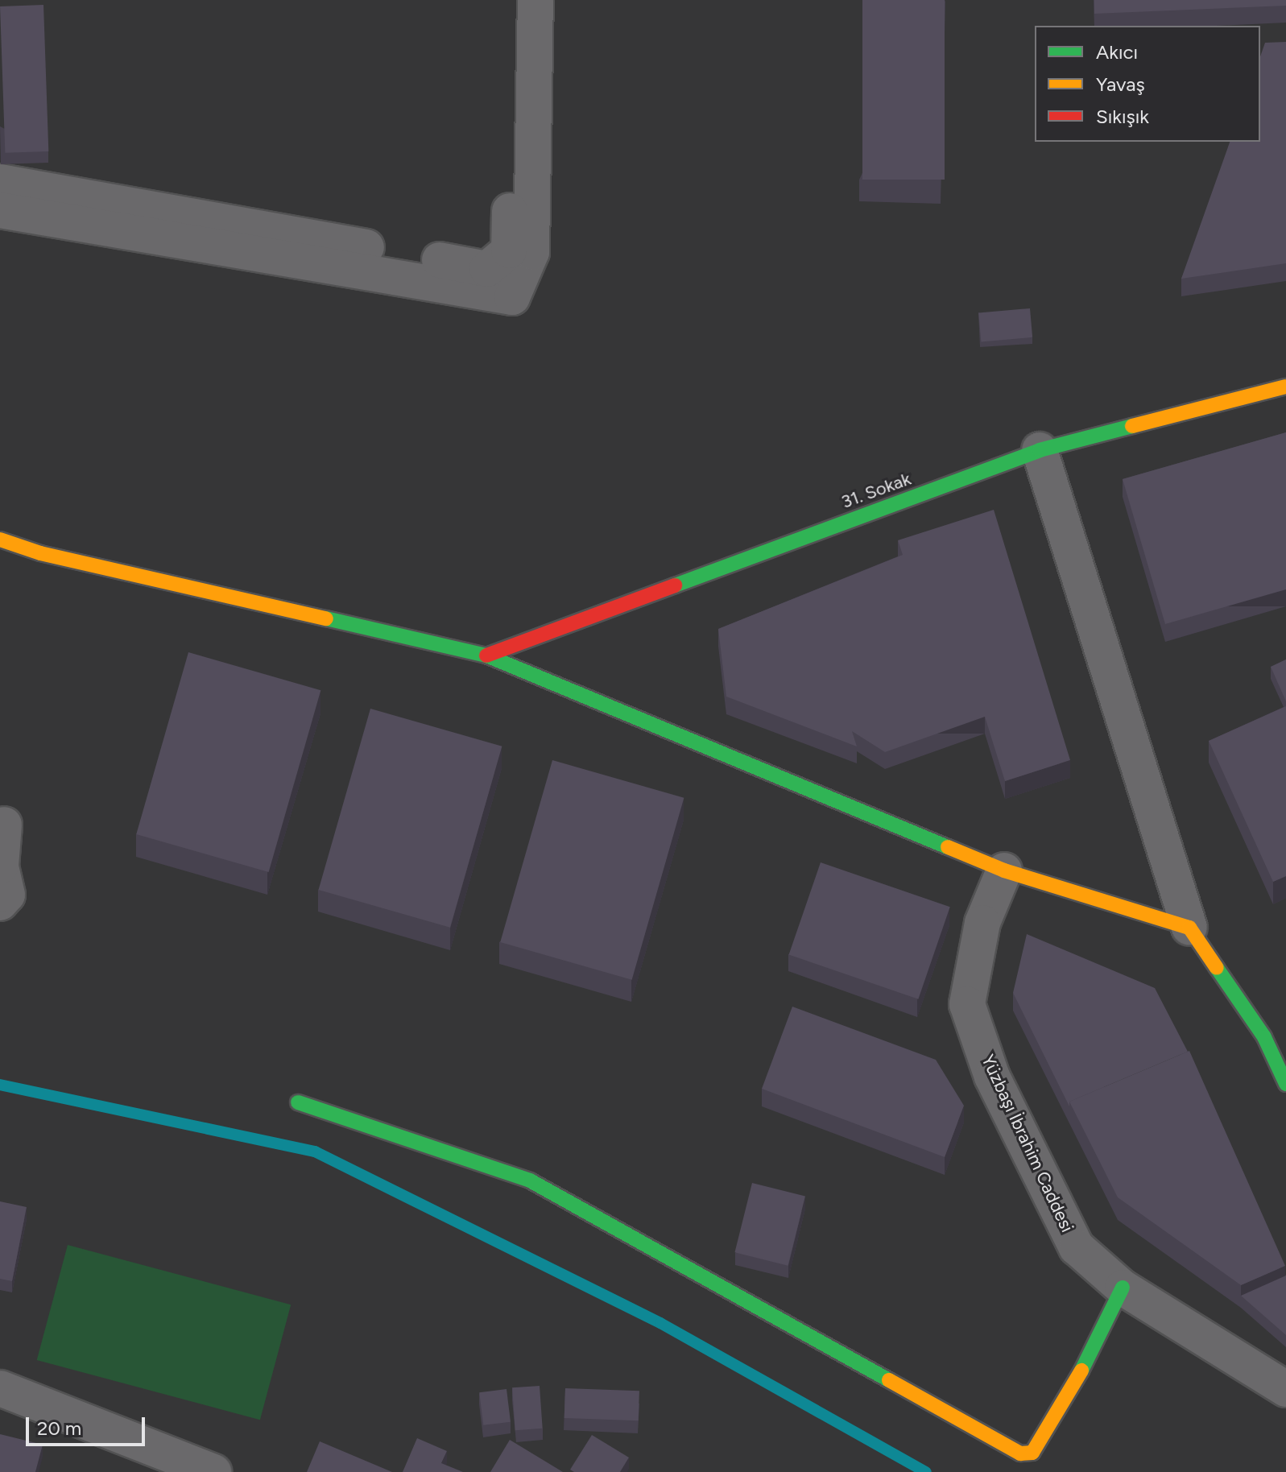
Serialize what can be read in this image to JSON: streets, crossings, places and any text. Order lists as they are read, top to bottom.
{
  "streets": {
    "street": ["31. Sokak", "Yüzbaşı İbrahim Caddesi"]
  },
  "legend": ["Akıcı", "Yavaş", "Sıkışık"],
  "scale_bar": "20 m"
}
